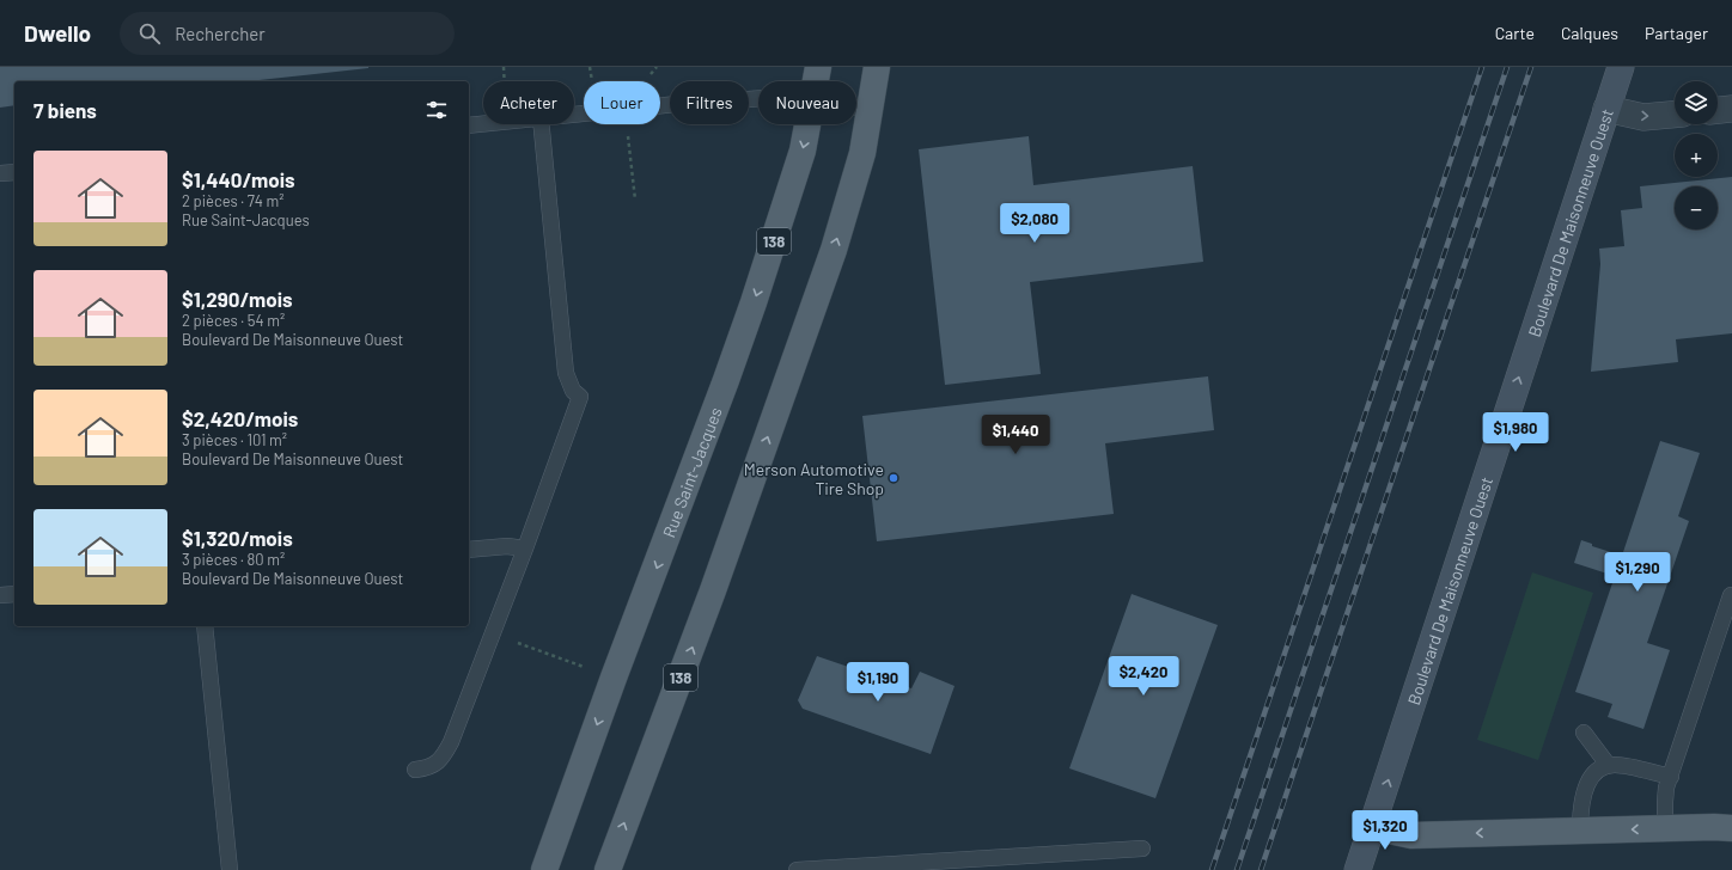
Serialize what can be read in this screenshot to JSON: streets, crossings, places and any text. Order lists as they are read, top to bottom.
{
  "streets": {
    "main road": ["138", "Rue Saint-Jacques"],
    "street": ["Boulevard De Maisonneuve Ouest"]
  },
  "one_way": ["Boulevard De Maisonneuve Ouest"],
  "places": ["Merson Automotive Tire Shop"],
  "page": {
    "header": "Dwello",
    "search": "Rechercher",
    "nav": ["Carte", "Calques", "Partager"],
    "map_buttons": ["+", "−"],
    "chip": [
      "Acheter",
      "Louer",
      "Filtres",
      "Nouveau"
    ],
    "heading": "7 biens",
    "list": [
      {
        "name": "$1,440/mois",
        "note": "2 pièces · 74 m² · Rue Saint-Jacques"
      },
      {
        "name": "$1,290/mois",
        "note": "2 pièces · 54 m² · Boulevard De Maisonneuve Ouest"
      },
      {
        "name": "$2,420/mois",
        "note": "3 pièces · 101 m² · Boulevard De Maisonneuve Ouest"
      },
      {
        "name": "$1,320/mois",
        "note": "3 pièces · 80 m² · Boulevard De Maisonneuve Ouest"
      }
    ],
    "price": [
      "$2,080",
      "$1,980",
      "$1,440",
      "$1,290",
      "$2,420",
      "$1,190",
      "$1,320"
    ]
  }
}
